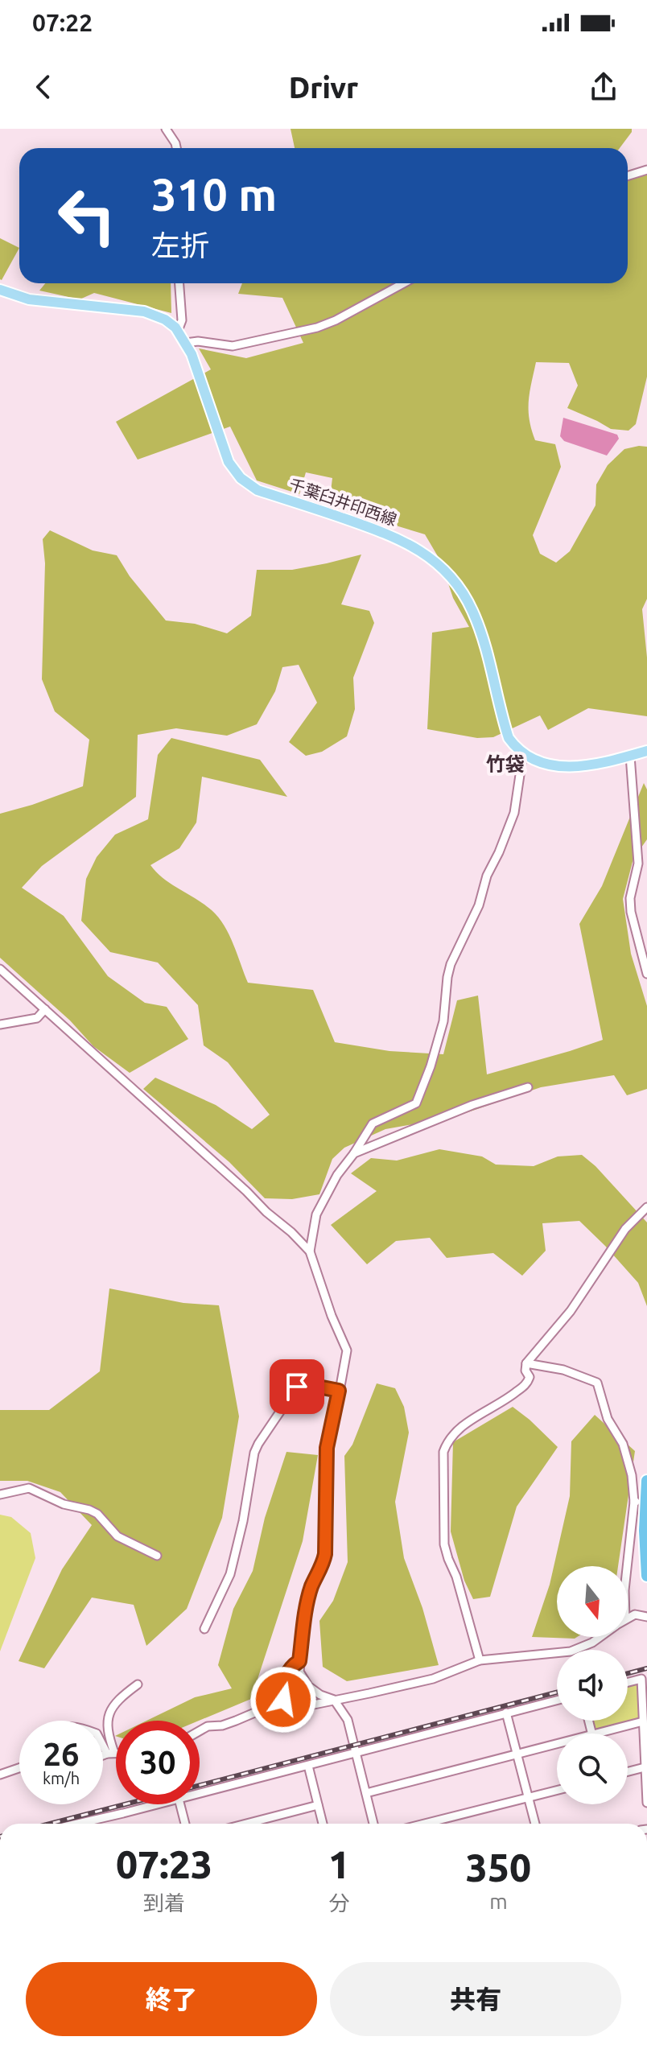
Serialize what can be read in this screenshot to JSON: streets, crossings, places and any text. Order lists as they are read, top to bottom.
{
  "streets": {
    "main road": ["千葉臼井印西線"]
  },
  "districts": ["竹袋"],
  "north": "bottom",
  "page": {
    "status": "07:22",
    "header": "Drivr",
    "turn": ["310 m", "左折"],
    "speed": "26 km/h",
    "limit": "30",
    "eta": [
      "07:23",
      "到着",
      "1",
      "分",
      "350",
      "m"
    ],
    "buttons": ["終了", "共有"]
  }
}
